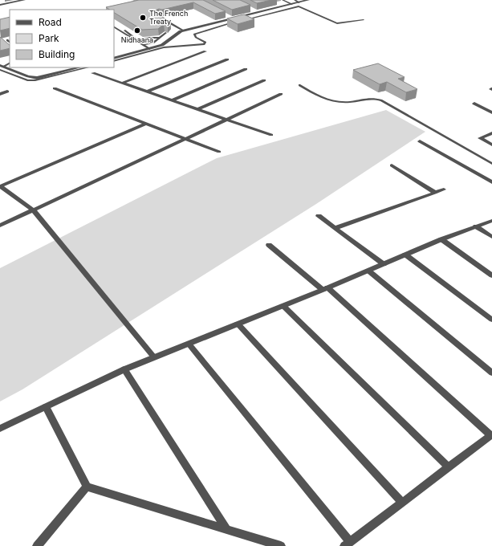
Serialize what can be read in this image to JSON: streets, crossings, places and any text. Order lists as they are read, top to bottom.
{
  "places": ["The French Treaty", "Nidhaana"],
  "legend": ["Road", "Park", "Building"]
}
